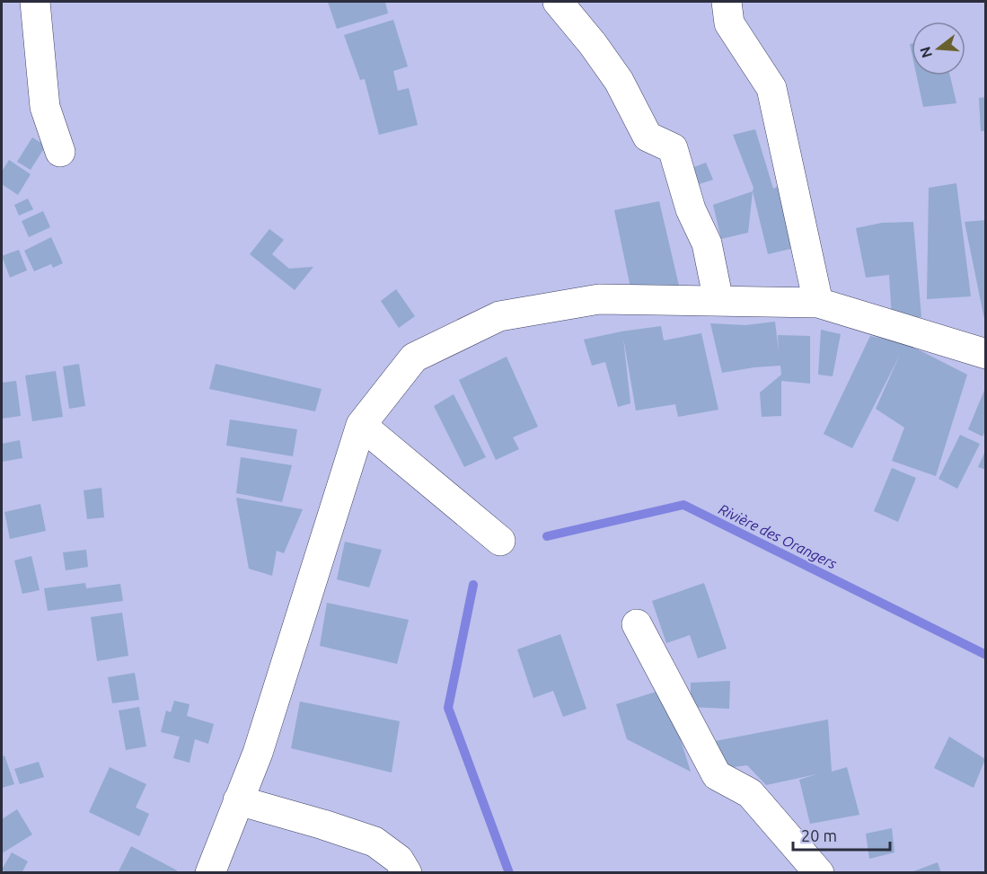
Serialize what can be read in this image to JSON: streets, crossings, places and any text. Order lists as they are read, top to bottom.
{
  "water": ["Rivière des Orangers"],
  "scale_bar": "20 m",
  "north": "left"
}
